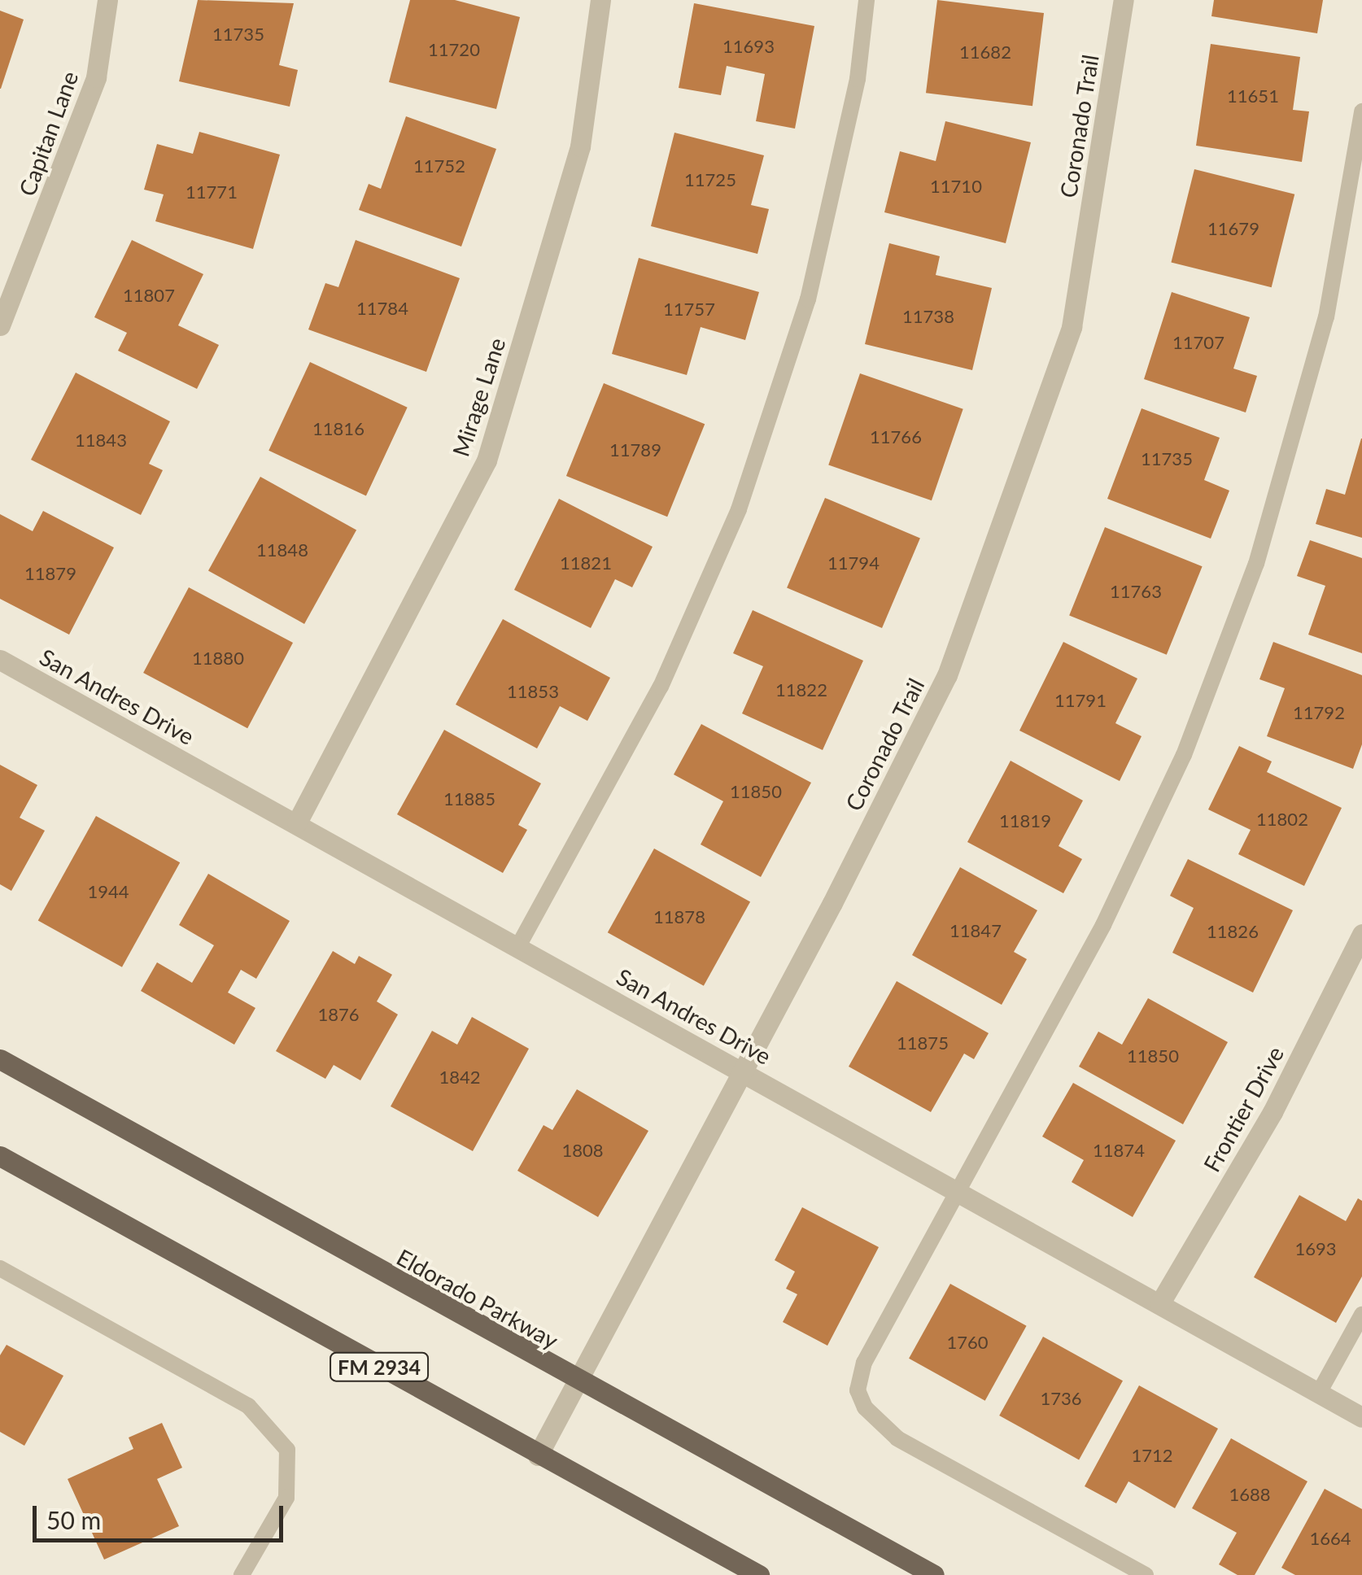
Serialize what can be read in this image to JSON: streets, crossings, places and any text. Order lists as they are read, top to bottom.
{
  "streets": {
    "main road": ["Eldorado Parkway", "FM 2934"],
    "street": [
      "Coronado Trail",
      "Capitan Lane",
      "Mirage Lane",
      "San Andres Drive",
      "Frontier Drive"
    ]
  },
  "crossings": [
    ["Coronado Trail", "San Andres Drive"],
    ["Coronado Trail", "Eldorado Parkway"],
    ["Coronado Trail", "FM 2934"],
    ["Mirage Lane", "San Andres Drive"],
    ["San Andres Drive", "Frontier Drive"]
  ],
  "house_numbers": [
    "11735",
    "11693",
    "11720",
    "11682",
    "11651",
    "11752",
    "11725",
    "11710",
    "11771",
    "11679",
    "11807",
    "11784",
    "11757",
    "11738",
    "11707",
    "11816",
    "11766",
    "11843",
    "11789",
    "11735",
    "11848",
    "11821",
    "11794",
    "11879",
    "11763",
    "11880",
    "11822",
    "11853",
    "11791",
    "11792",
    "11850",
    "11885",
    "11802",
    "11819",
    "1944",
    "11878",
    "11847",
    "11826",
    "1876",
    "11875",
    "11850",
    "1842",
    "1808",
    "11874",
    "1693",
    "1760",
    "1736",
    "1712",
    "1688",
    "1664"
  ],
  "scale_bar": "50 m"
}
